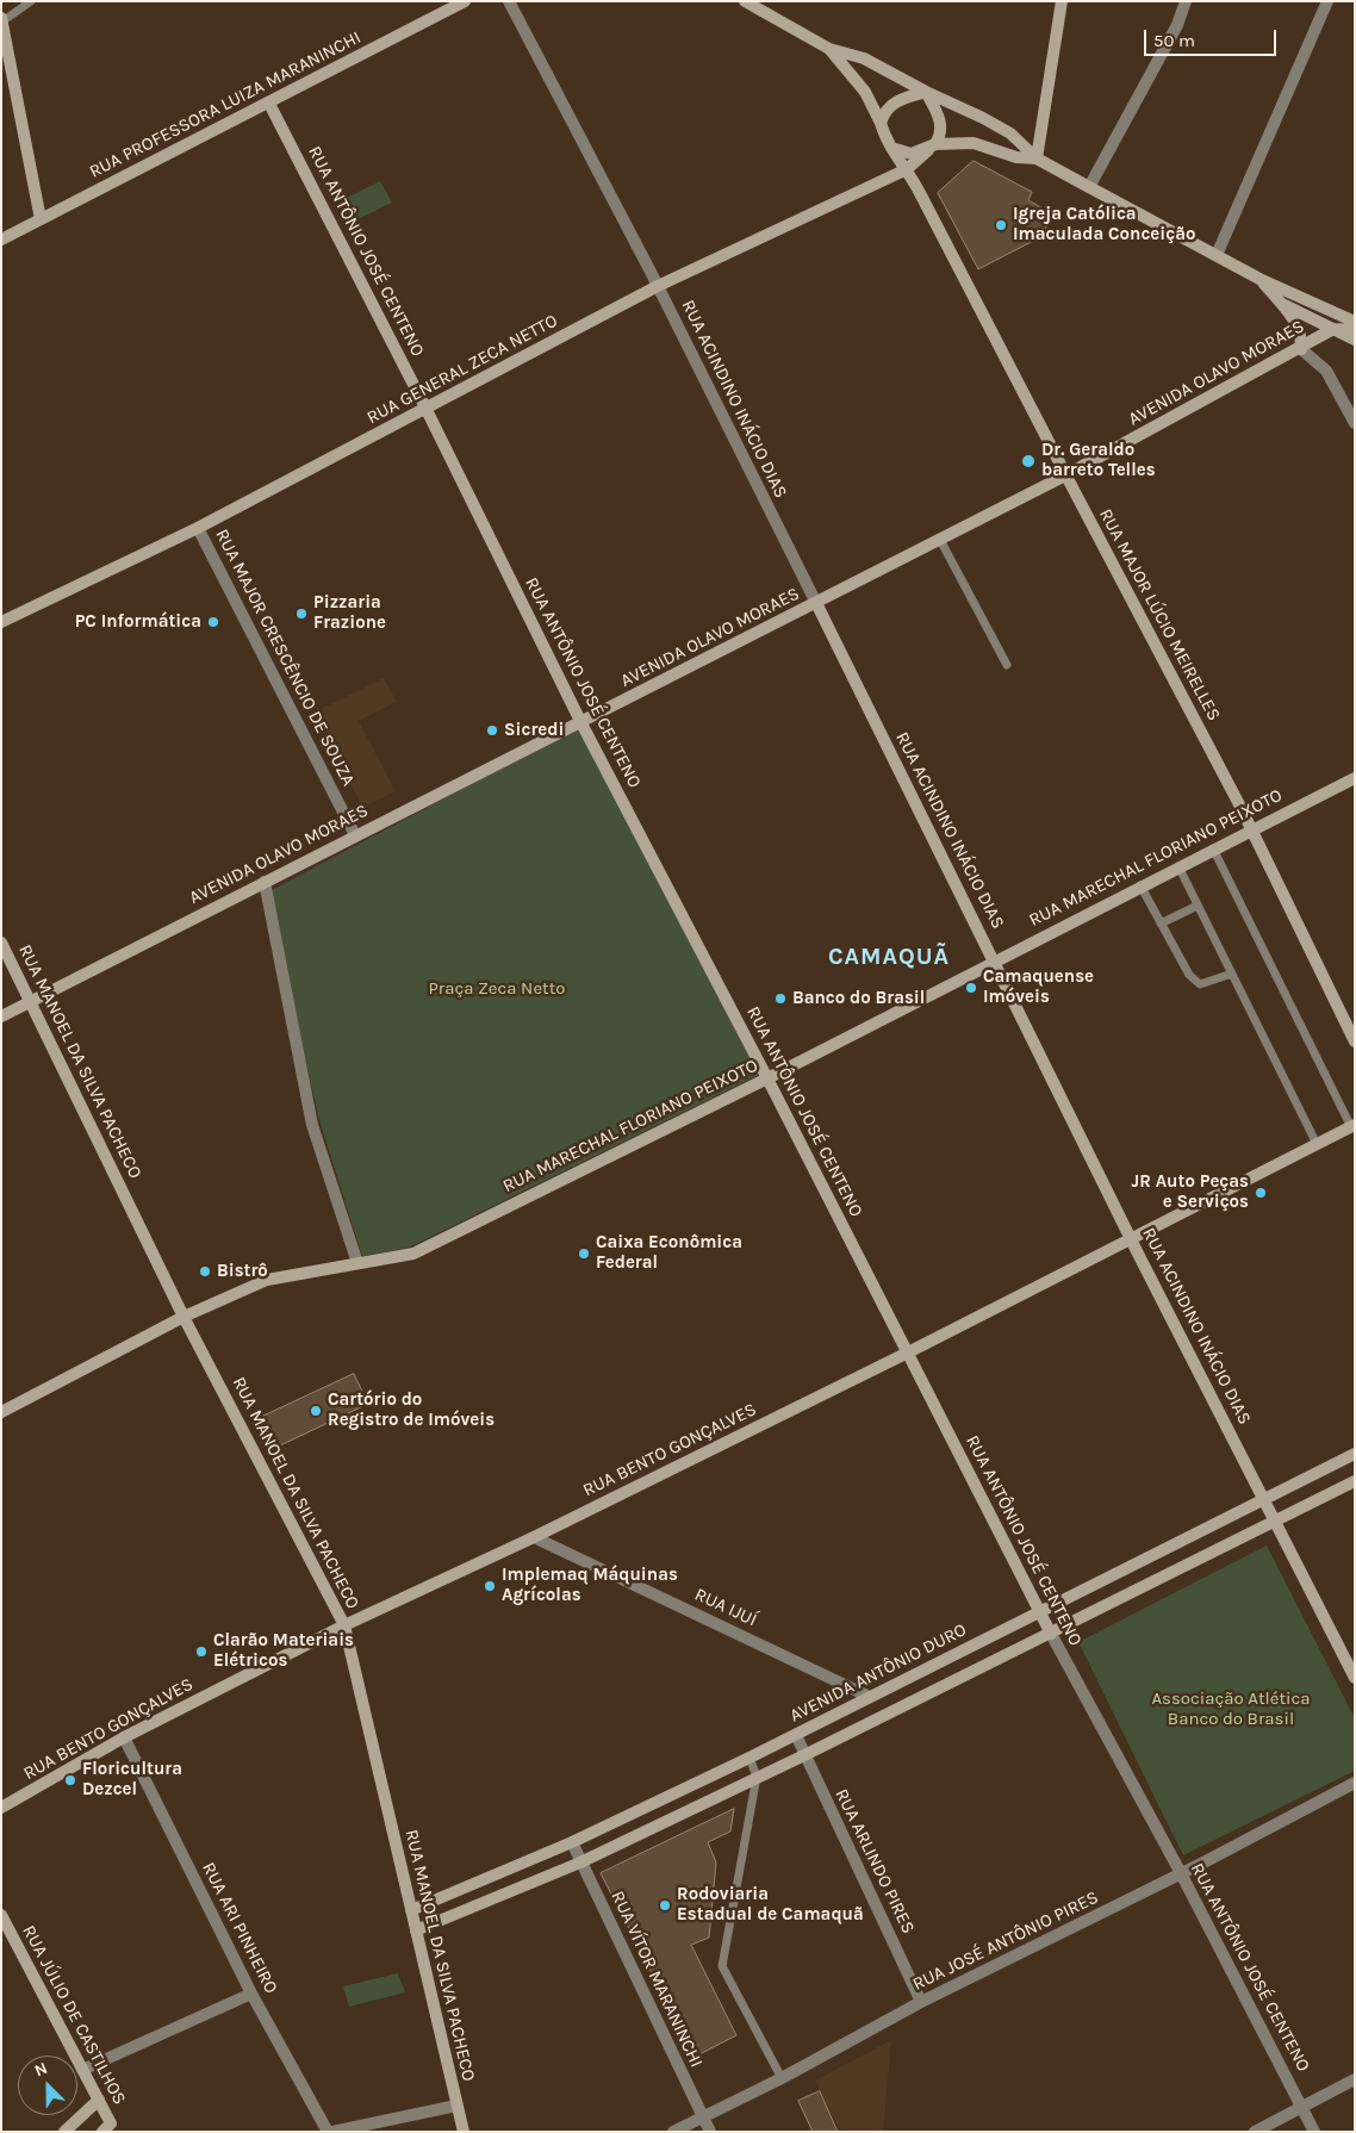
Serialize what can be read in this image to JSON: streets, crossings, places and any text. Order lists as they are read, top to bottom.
{
  "streets": {
    "street": [
      "RUA PROFESSORA LUIZA MARANINCHI",
      "RUA ANTÔNIO JOSÉ CENTENO",
      "RUA GENERAL ZECA NETTO",
      "AVENIDA OLAVO MORAES",
      "RUA ACINDINO INÁCIO DIAS",
      "RUA MAJOR LÚCIO MEIRELLES",
      "RUA MAJOR CRESCÊNCIO DE SOUZA",
      "RUA MARECHAL FLORIANO PEIXOTO",
      "RUA MANOEL DA SILVA PACHECO",
      "RUA BENTO GONÇALVES",
      "RUA IJUÍ",
      "AVENIDA ANTÔNIO DURO",
      "RUA ARLINDO PIRES",
      "RUA ARI PINHEIRO",
      "RUA JOSÉ ANTÔNIO PIRES",
      "RUA VÍTOR MARANINCHI",
      "RUA JÚLIO DE CASTILHOS"
    ]
  },
  "crossings": [
    ["RUA PROFESSORA LUIZA MARANINCHI", "RUA ANTÔNIO JOSÉ CENTENO"],
    ["RUA ANTÔNIO JOSÉ CENTENO", "RUA GENERAL ZECA NETTO"],
    ["RUA ANTÔNIO JOSÉ CENTENO", "AVENIDA OLAVO MORAES"],
    ["RUA ANTÔNIO JOSÉ CENTENO", "RUA MARECHAL FLORIANO PEIXOTO"],
    ["RUA ANTÔNIO JOSÉ CENTENO", "RUA BENTO GONÇALVES"],
    ["RUA ANTÔNIO JOSÉ CENTENO", "AVENIDA ANTÔNIO DURO"],
    ["RUA ANTÔNIO JOSÉ CENTENO", "RUA JOSÉ ANTÔNIO PIRES"],
    ["RUA GENERAL ZECA NETTO", "RUA ACINDINO INÁCIO DIAS"],
    ["RUA GENERAL ZECA NETTO", "RUA MAJOR LÚCIO MEIRELLES"],
    ["RUA GENERAL ZECA NETTO", "RUA MAJOR CRESCÊNCIO DE SOUZA"],
    ["AVENIDA OLAVO MORAES", "RUA ACINDINO INÁCIO DIAS"],
    ["AVENIDA OLAVO MORAES", "RUA MAJOR LÚCIO MEIRELLES"],
    ["AVENIDA OLAVO MORAES", "RUA MAJOR CRESCÊNCIO DE SOUZA"],
    ["AVENIDA OLAVO MORAES", "RUA MANOEL DA SILVA PACHECO"],
    ["RUA ACINDINO INÁCIO DIAS", "RUA MARECHAL FLORIANO PEIXOTO"],
    ["RUA ACINDINO INÁCIO DIAS", "RUA BENTO GONÇALVES"],
    ["RUA ACINDINO INÁCIO DIAS", "AVENIDA ANTÔNIO DURO"],
    ["RUA MAJOR LÚCIO MEIRELLES", "RUA MARECHAL FLORIANO PEIXOTO"],
    ["RUA MARECHAL FLORIANO PEIXOTO", "RUA MANOEL DA SILVA PACHECO"],
    ["RUA MANOEL DA SILVA PACHECO", "RUA BENTO GONÇALVES"],
    ["RUA MANOEL DA SILVA PACHECO", "AVENIDA ANTÔNIO DURO"],
    ["RUA BENTO GONÇALVES", "RUA IJUÍ"],
    ["RUA BENTO GONÇALVES", "RUA ARI PINHEIRO"],
    ["RUA IJUÍ", "AVENIDA ANTÔNIO DURO"],
    ["AVENIDA ANTÔNIO DURO", "RUA ARLINDO PIRES"],
    ["AVENIDA ANTÔNIO DURO", "RUA VÍTOR MARANINCHI"],
    ["RUA ARLINDO PIRES", "RUA JOSÉ ANTÔNIO PIRES"],
    ["RUA JOSÉ ANTÔNIO PIRES", "RUA VÍTOR MARANINCHI"]
  ],
  "districts": ["CAMAQUÃ"],
  "parks": ["Praça Zeca Netto", "Associação Atlética Banco do Brasil"],
  "places": [
    "Igreja Católica Imaculada Conceição",
    "Dr. Geraldo barreto Telles",
    "Pizzaria Frazione",
    "PC Informática",
    "Sicredi",
    "Camaquense Imóveis",
    "Banco do Brasil",
    "JR Auto Peças e Serviços",
    "Caixa Econômica Federal",
    "Bistrô",
    "Cartório do Registro de Imóveis",
    "Implemaq Máquinas Agrícolas",
    "Clarão Materiais Elétricos",
    "Floricultura Dezcel",
    "Rodoviaria Estadual de Camaquã"
  ],
  "scale_bar": "50 m",
  "north": "top left"
}
